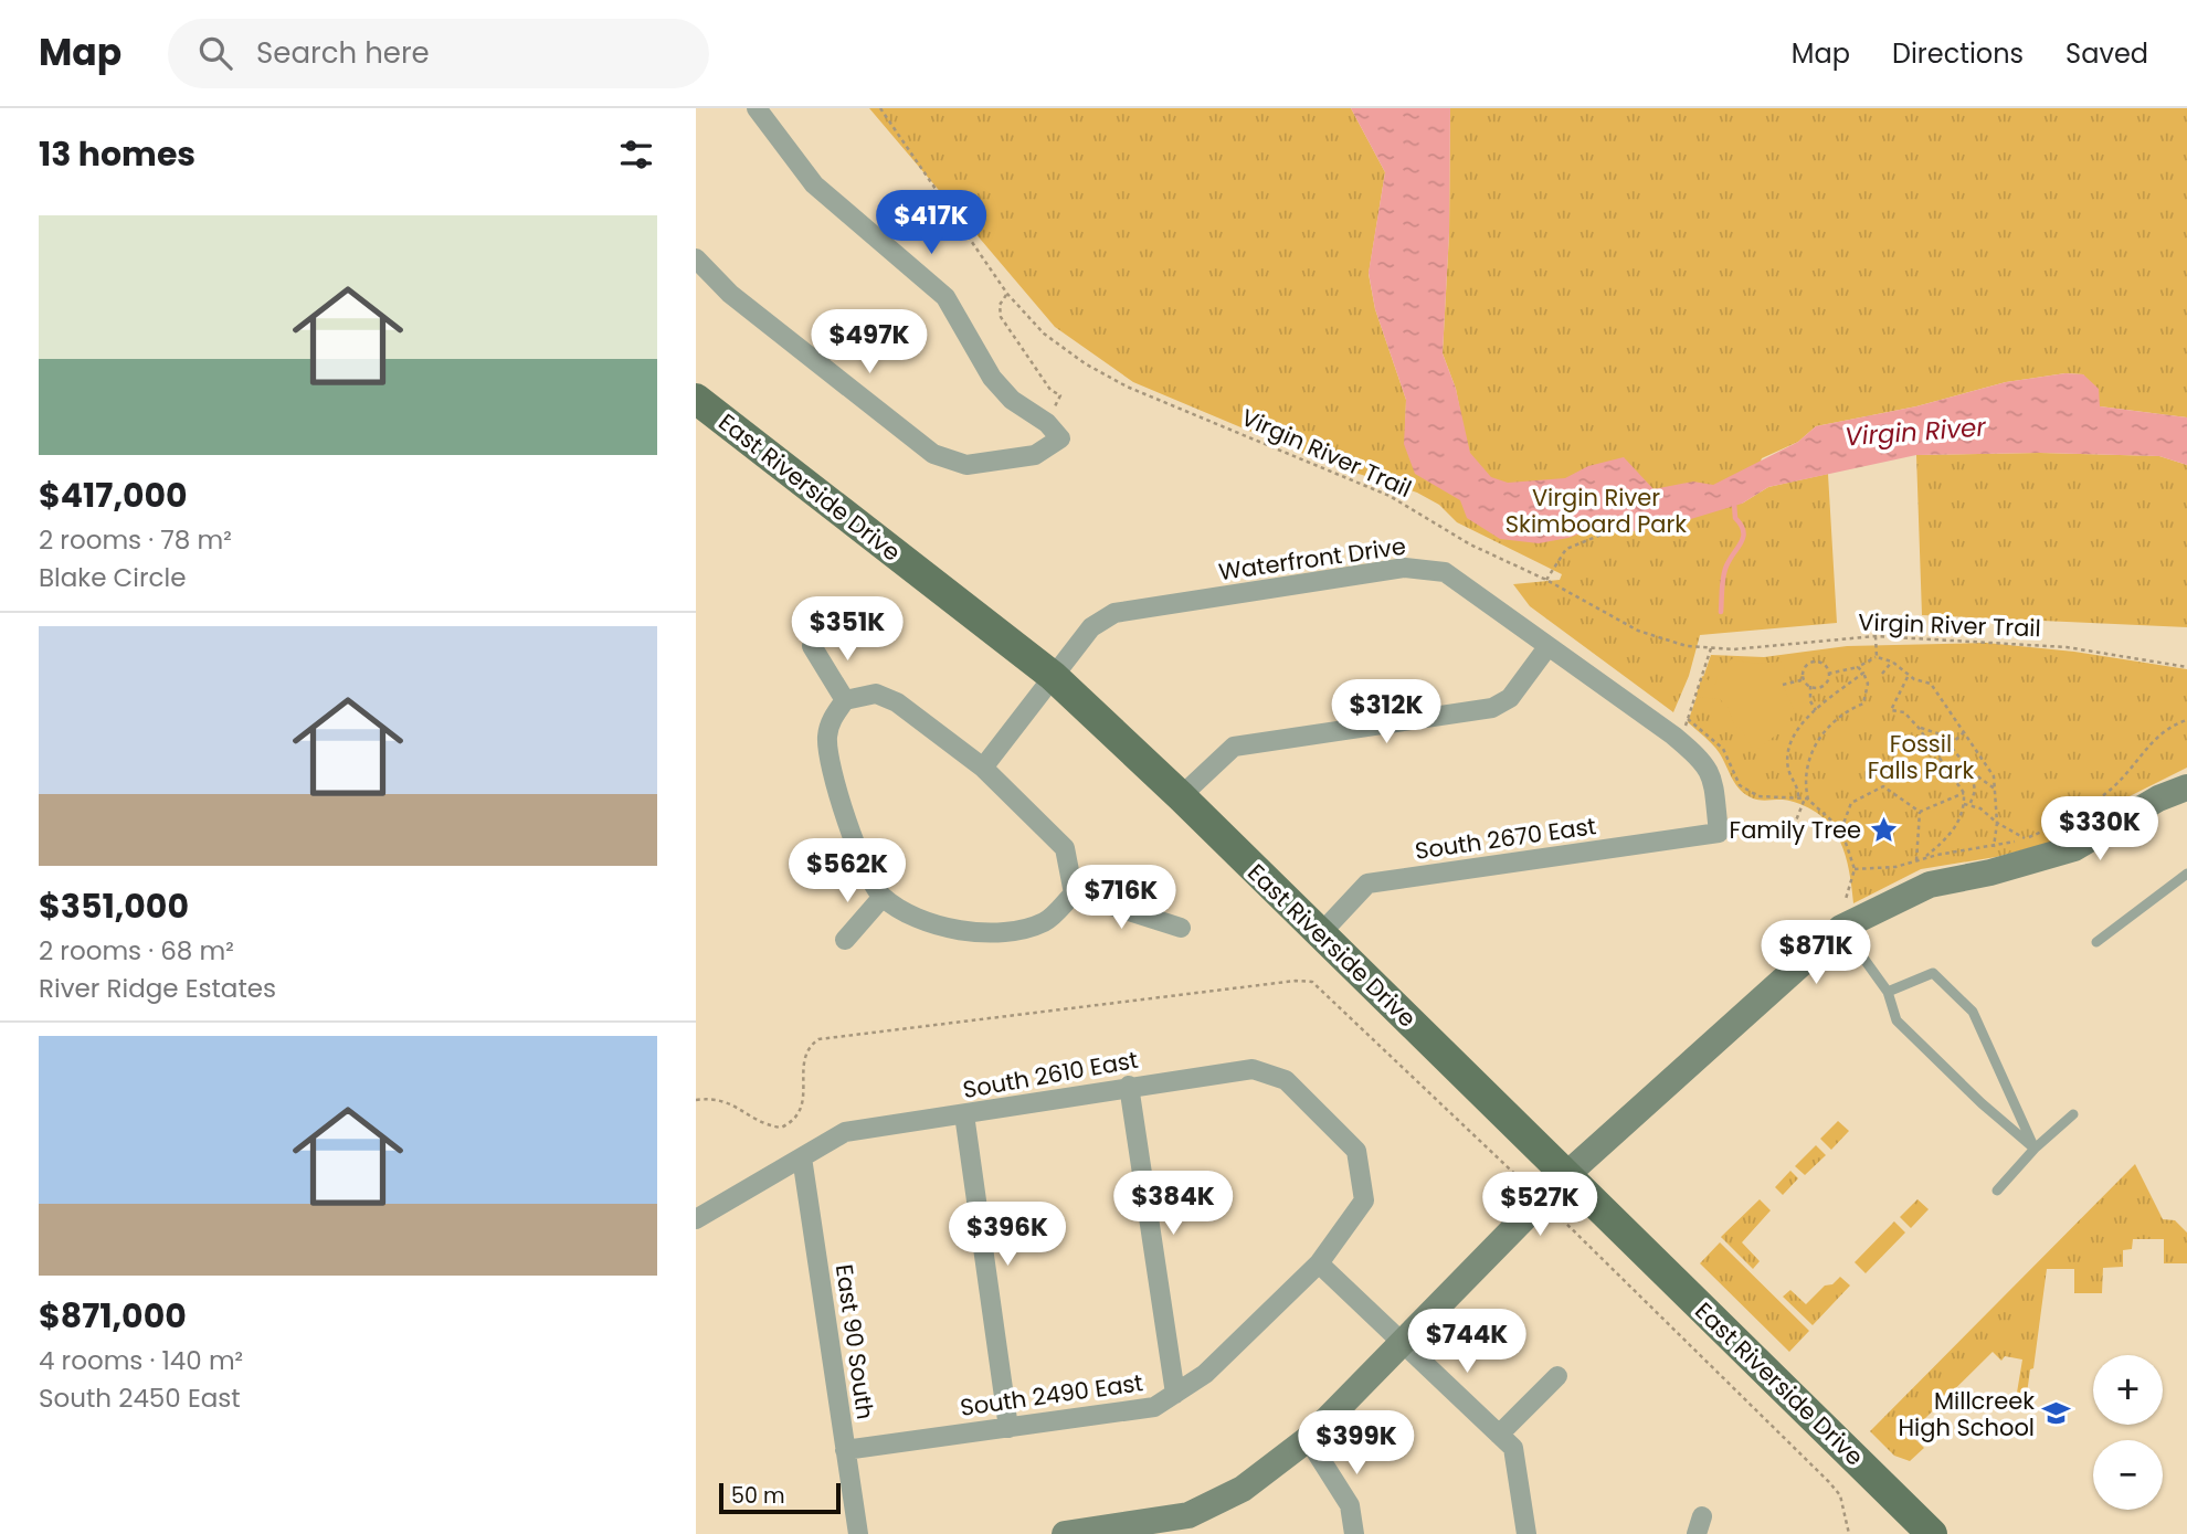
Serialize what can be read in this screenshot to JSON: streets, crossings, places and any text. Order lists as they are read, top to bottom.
{
  "streets": {
    "main road": ["East Riverside Drive"],
    "street": [
      "Waterfront Drive",
      "South 2670 East",
      "South 2610 East",
      "East 90 South",
      "South 2490 East"
    ],
    "path": ["Virgin River Trail"]
  },
  "crossings": [
    ["East Riverside Drive", "Waterfront Drive"],
    ["East Riverside Drive", "South 2670 East"],
    ["Waterfront Drive", "South 2670 East"],
    ["South 2610 East", "East 90 South"],
    ["South 2610 East", "South 2490 East"],
    ["East 90 South", "South 2490 East"]
  ],
  "water": ["Virgin River"],
  "parks": ["Virgin River Skimboard Park", "Fossil Falls Park"],
  "places": {
    "place": ["Family Tree"],
    "school or university": ["Millcreek High School"]
  },
  "scale_bar": "50 m",
  "page": {
    "header": "Map",
    "search": "Search here",
    "nav": ["Map", "Directions", "Saved"],
    "heading": "13 homes",
    "price": [
      "$417K",
      "$497K",
      "$351K",
      "$312K",
      "$330K",
      "$562K",
      "$716K",
      "$871K",
      "$384K",
      "$527K",
      "$396K",
      "$744K",
      "$399K"
    ],
    "list": [
      {
        "name": "$417,000",
        "note": "2 rooms · 78 m² · Blake Circle"
      },
      {
        "name": "$351,000",
        "note": "2 rooms · 68 m² · River Ridge Estates"
      },
      {
        "name": "$871,000",
        "note": "4 rooms · 140 m² · South 2450 East"
      }
    ],
    "map_buttons": ["+", "−"],
    "scale": "50 m"
  }
}
